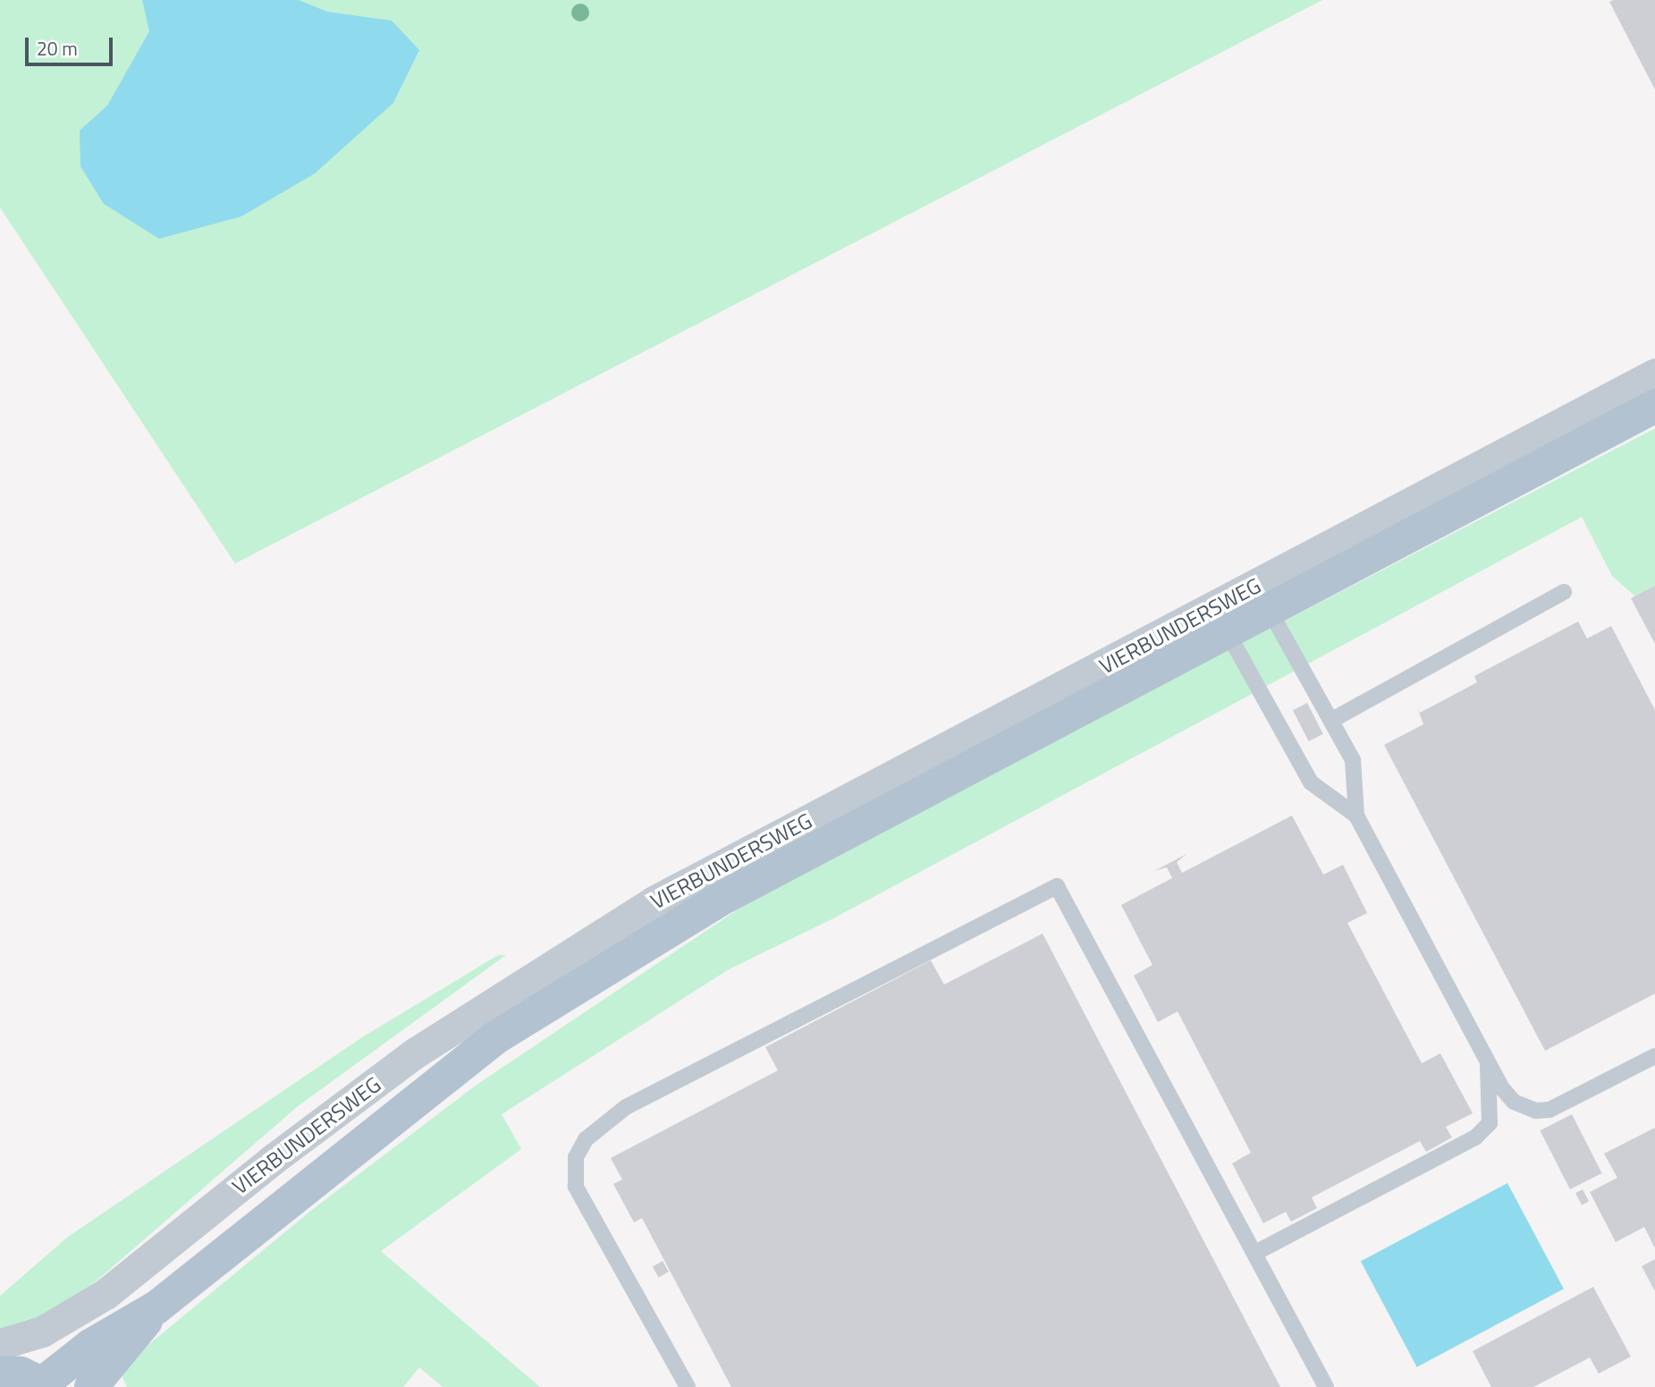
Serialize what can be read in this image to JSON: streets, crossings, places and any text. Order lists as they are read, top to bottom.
{
  "streets": {
    "main road": ["VIERBUNDERSWEG"]
  },
  "scale_bar": "20 m"
}
